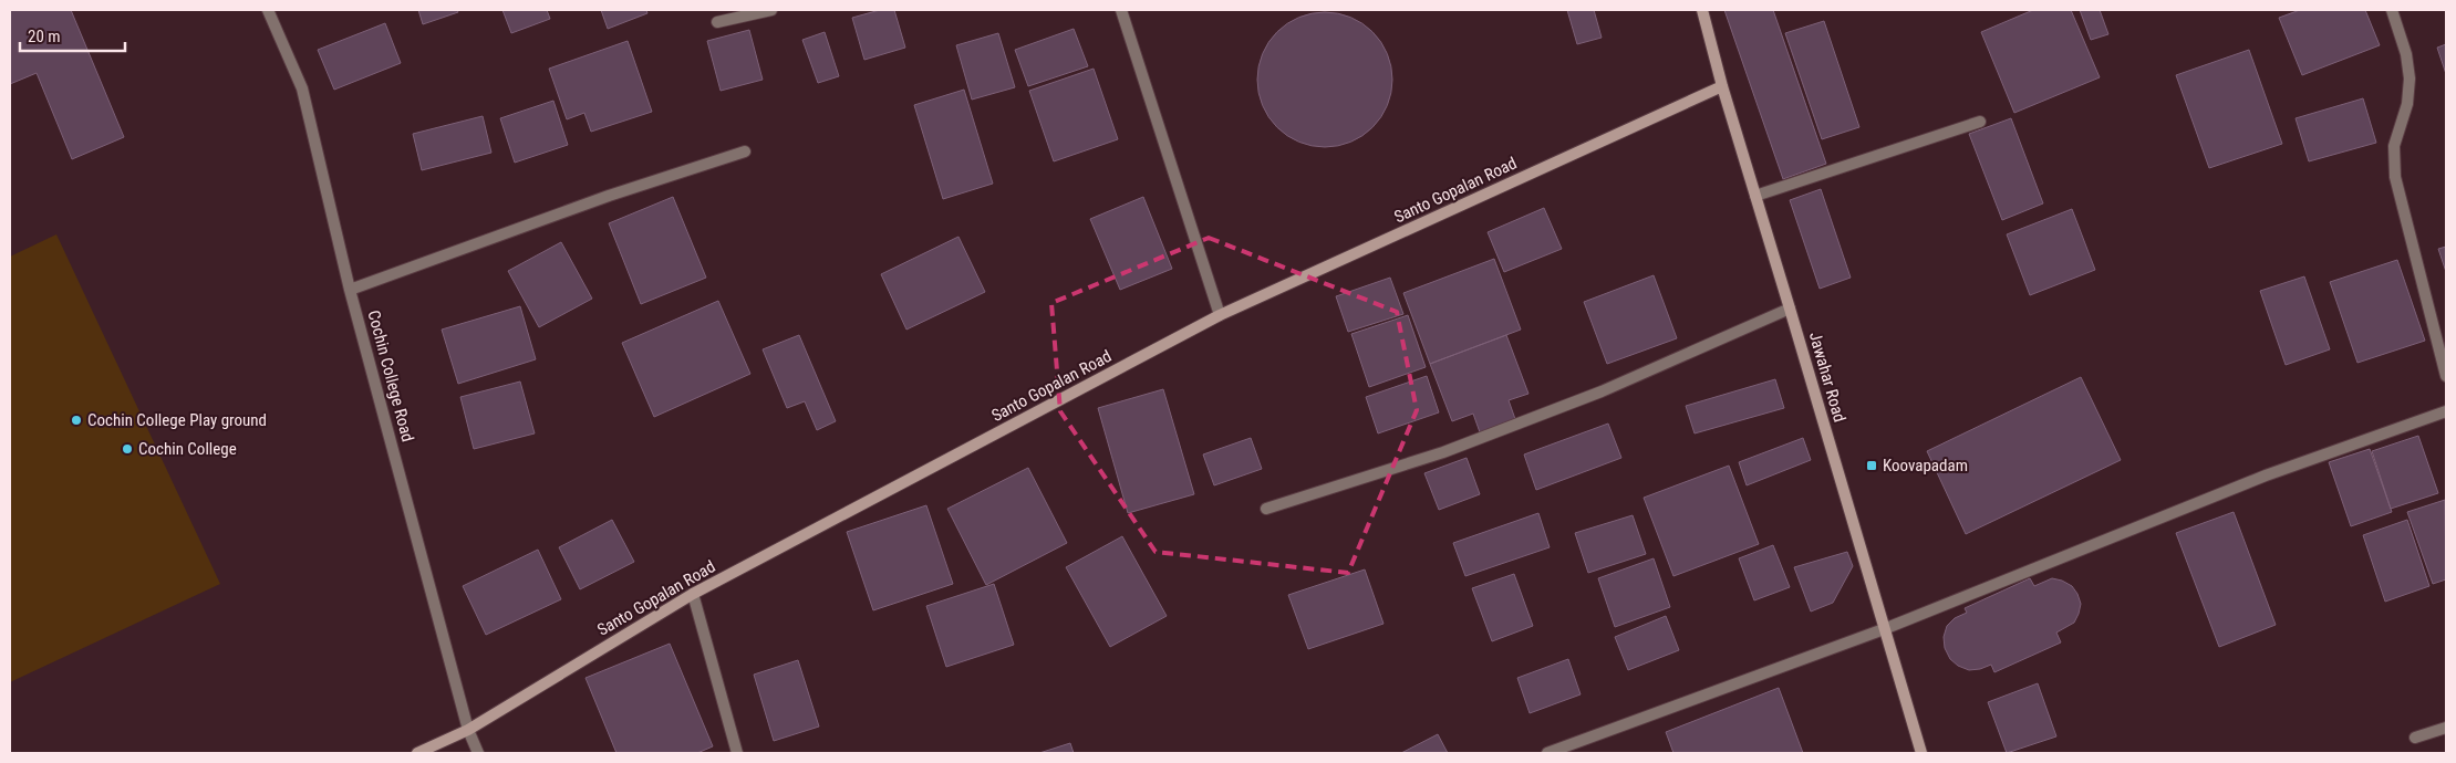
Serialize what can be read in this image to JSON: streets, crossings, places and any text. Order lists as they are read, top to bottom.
{
  "streets": {
    "main road": ["Santo Gopalan Road", "Jawahar Road"],
    "street": ["Cochin College Road"]
  },
  "crossings": [
    ["Santo Gopalan Road", "Cochin College Road"],
    ["Santo Gopalan Road", "Jawahar Road"]
  ],
  "places": {
    "other": ["Cochin College Play ground", "Cochin College"],
    "transit": ["Koovapadam"]
  },
  "scale_bar": "20 m"
}
